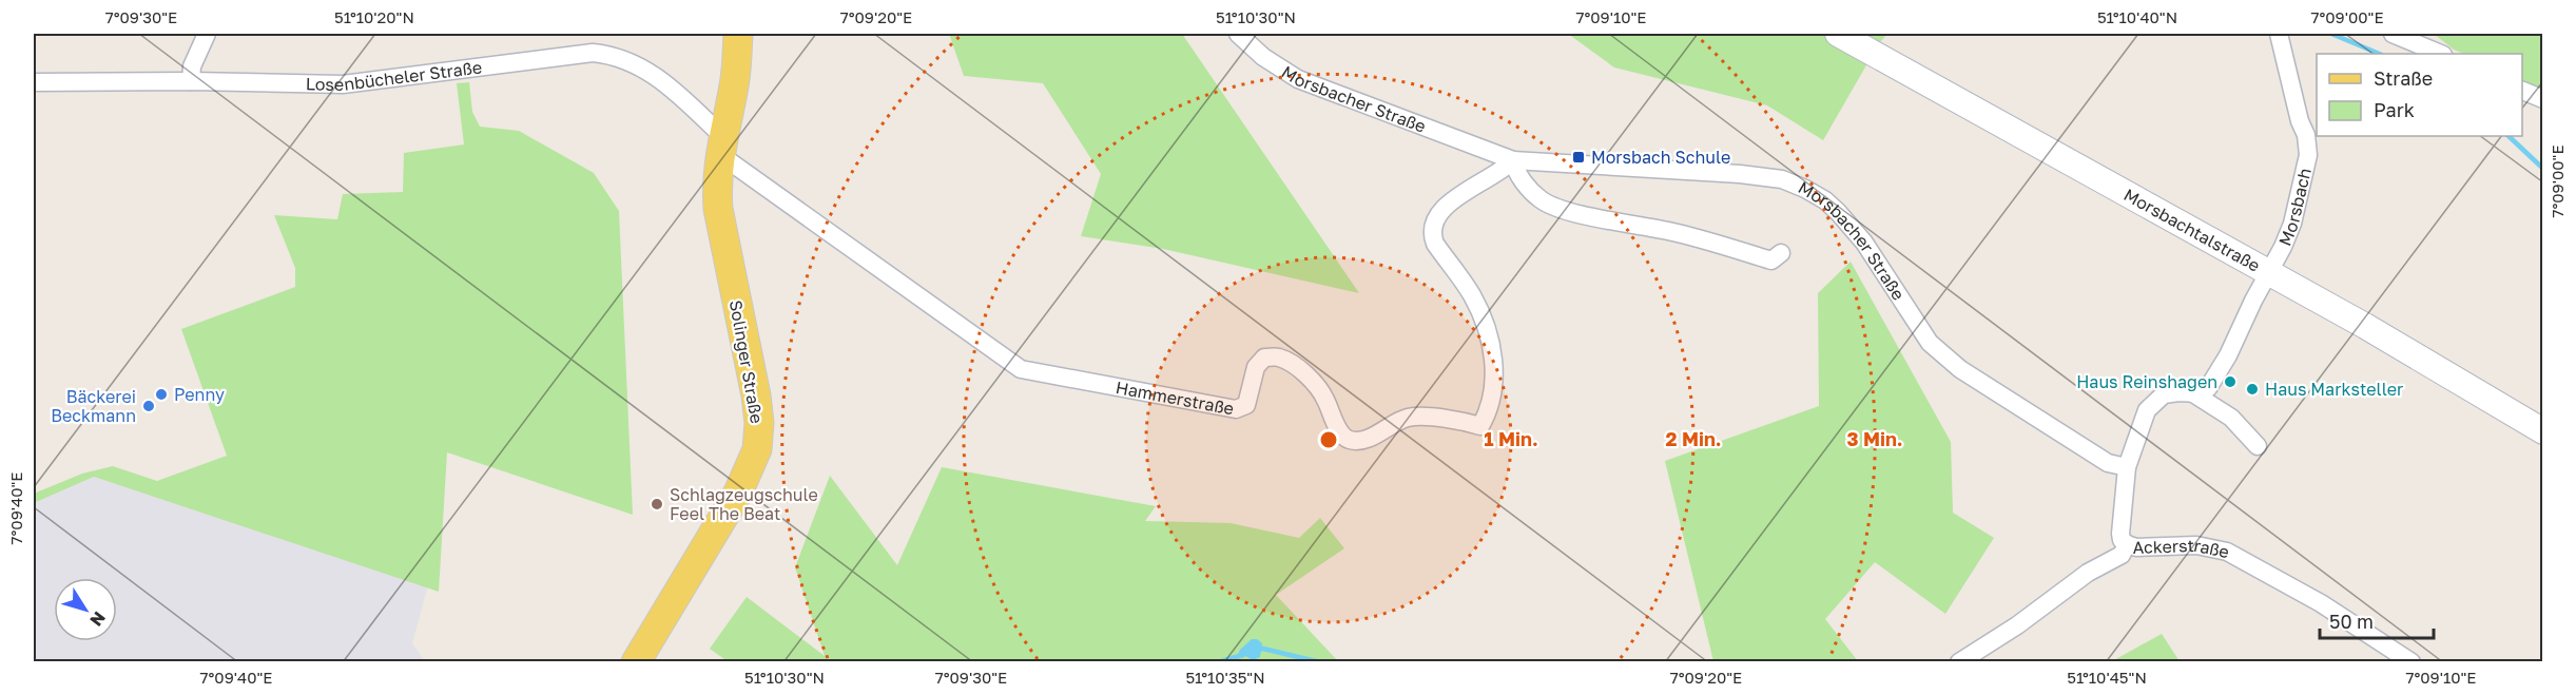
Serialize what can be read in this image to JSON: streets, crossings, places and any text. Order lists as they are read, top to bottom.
{
  "streets": {
    "main road": ["Morsbachtalstraße", "Solinger Straße"],
    "street": [
      "Losenbücheler Straße",
      "Morsbacher Straße",
      "Morsbach",
      "Hammerstraße",
      "Ackerstraße"
    ]
  },
  "crossings": [
    ["Losenbücheler Straße", "Solinger Straße"],
    ["Losenbücheler Straße", "Hammerstraße"],
    ["Morsbacher Straße", "Hammerstraße"],
    ["Morsbach", "Morsbachtalstraße"],
    ["Solinger Straße", "Hammerstraße"]
  ],
  "places": {
    "transit": ["Morsbach Schule"],
    "other": [
      "Haus Reinshagen",
      "Haus Marksteller",
      "Penny",
      "Bäckerei Beckmann",
      "Schlagzeugschule Feel The Beat"
    ]
  },
  "legend": ["Straße", "Park"],
  "scale_bar": "50 m",
  "north": "bottom right",
  "coordinates": [
    "7°09'30\"E",
    "51°10'20\"N",
    "7°09'20\"E",
    "51°10'30\"N",
    "7°09'10\"E",
    "51°10'40\"N",
    "7°09'00\"E",
    "7°09'40\"E",
    "51°10'35\"N",
    "51°10'45\"N"
  ],
  "rings": ["1 Min.", "2 Min.", "3 Min."]
}
